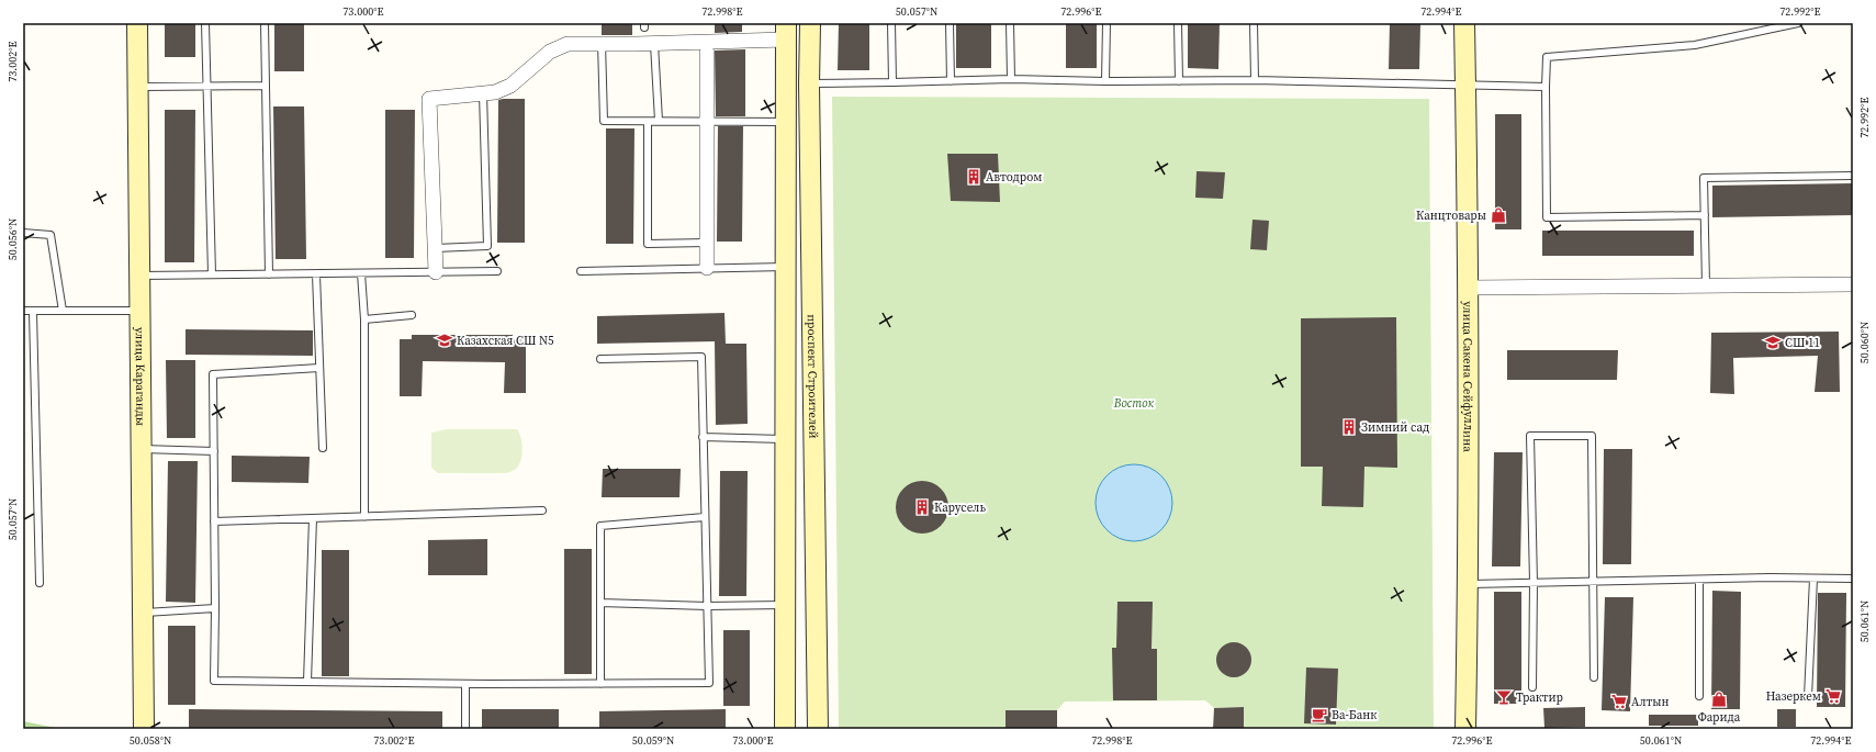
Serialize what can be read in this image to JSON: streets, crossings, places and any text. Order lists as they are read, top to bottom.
{
  "streets": {
    "street": ["проспект Строителей", "улица Сакена Сейфуллина", "улица Караганды"]
  },
  "parks": ["Восток"],
  "places": {
    "building": ["Автодром", "Зимний сад", "Карусель"],
    "shop": ["Канцтовары", "Фарида"],
    "school or university": ["Казахская СШ N5", "СШ 11"],
    "supermarket": ["Назеркем", "Алтын"],
    "bar": ["Трактир"],
    "cafe": ["Ва-Банк"]
  },
  "coordinates": [
    "73.000°E",
    "72.998°E",
    "50.057°N",
    "72.996°E",
    "72.994°E",
    "72.992°E",
    "73.002°E",
    "50.056°N",
    "50.060°N",
    "50.061°N",
    "50.058°N",
    "50.059°N"
  ]
}
